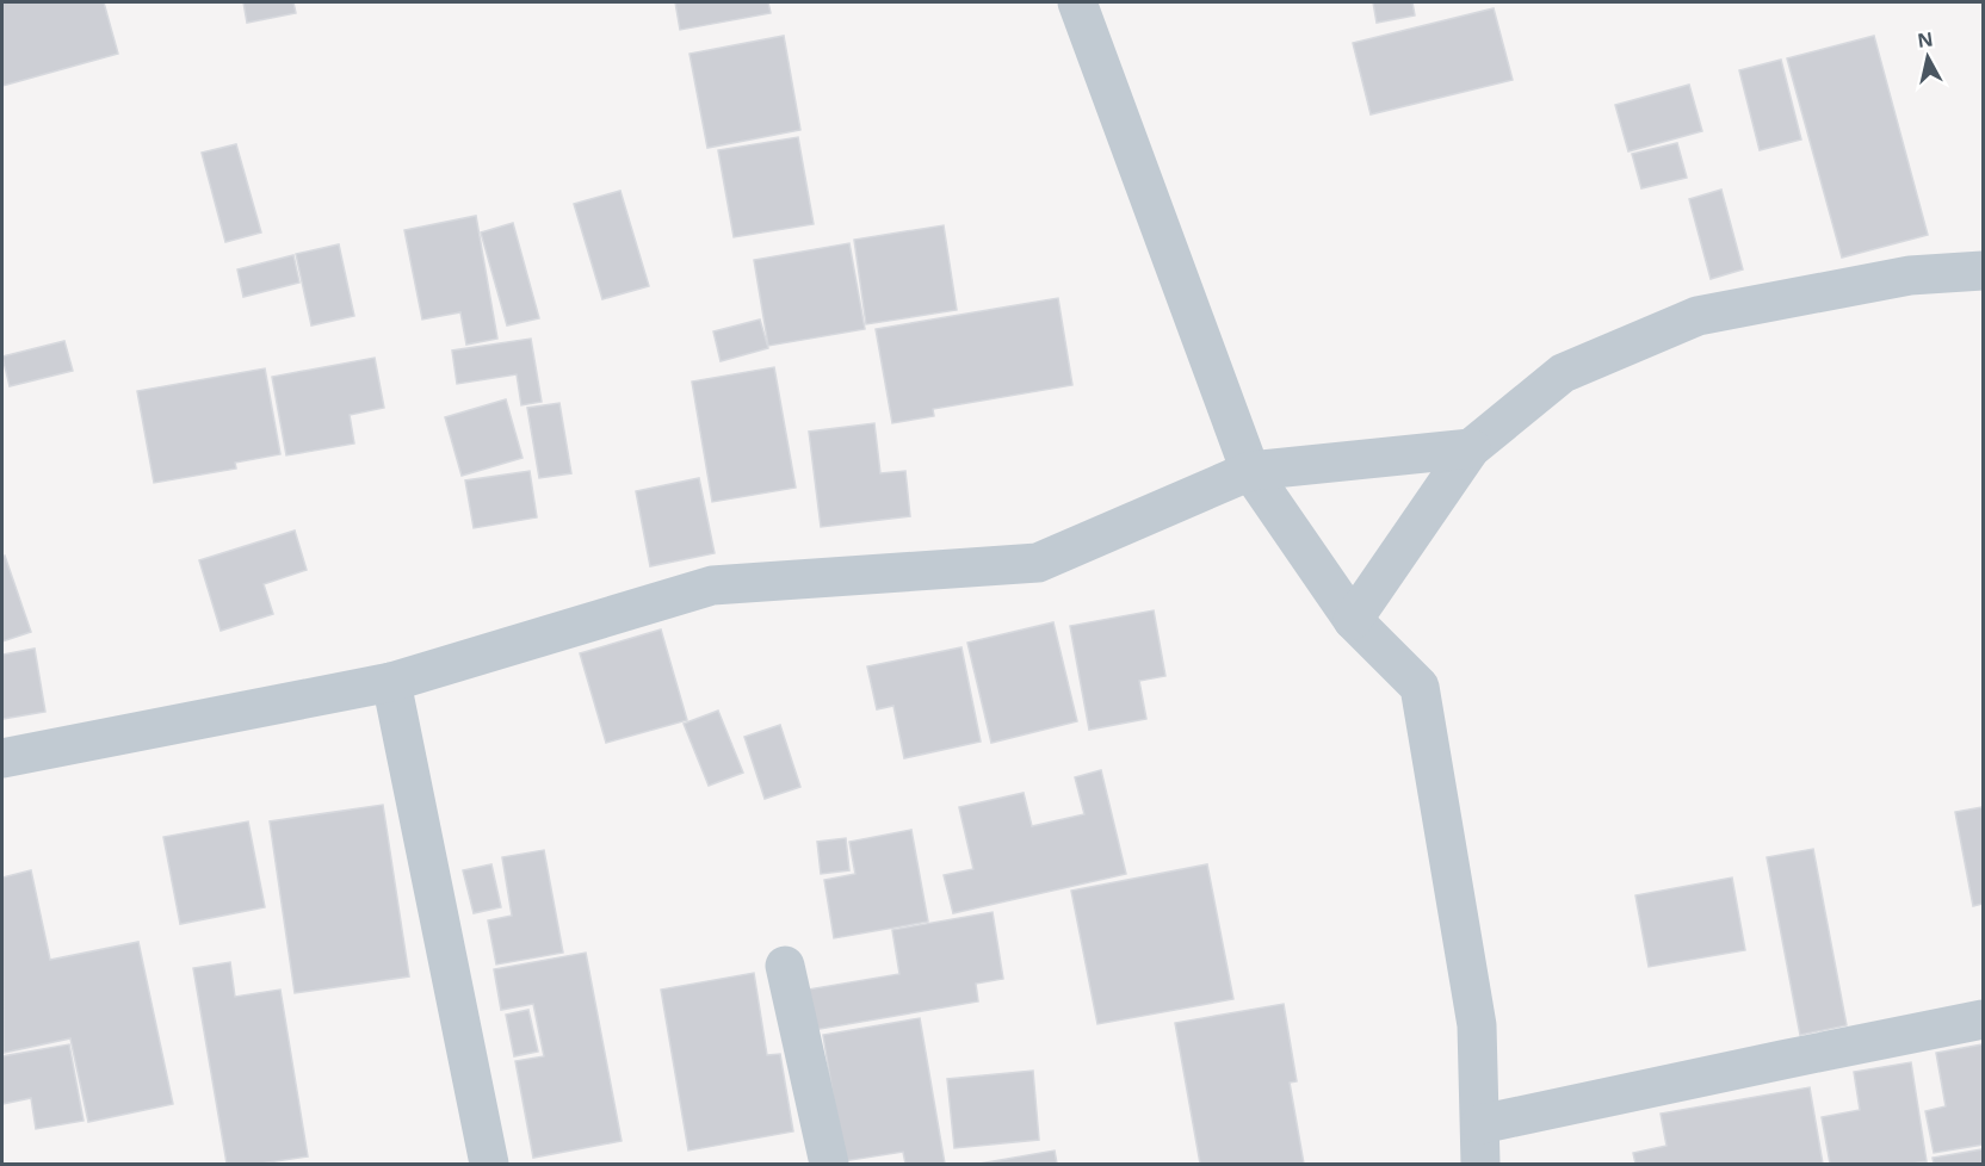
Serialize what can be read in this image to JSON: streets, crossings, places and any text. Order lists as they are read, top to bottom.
{
  "north": "top"
}
